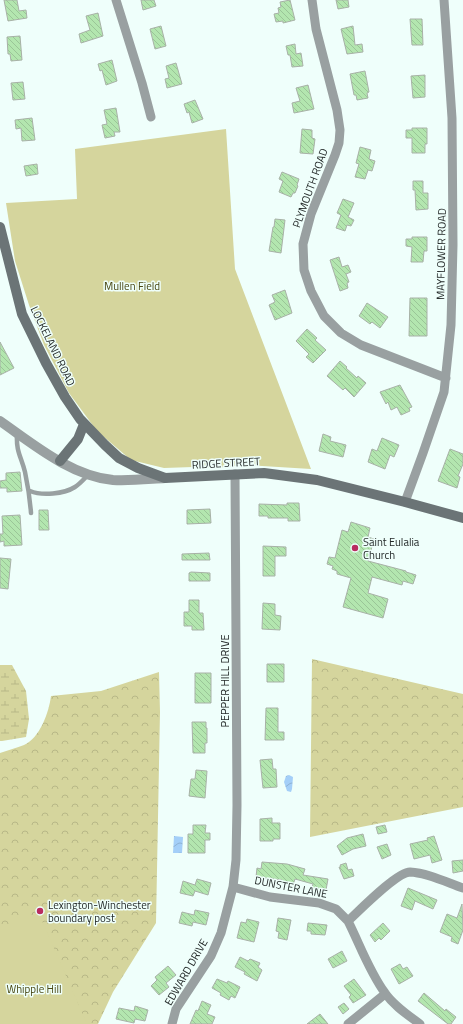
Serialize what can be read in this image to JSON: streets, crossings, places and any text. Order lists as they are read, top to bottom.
{
  "streets": {
    "main road": ["LOCKELAND ROAD", "RIDGE STREET"],
    "street": [
      "PLYMOUTH ROAD",
      "MAYFLOWER ROAD",
      "PEPPER HILL DRIVE",
      "DUNSTER LANE",
      "EDWARD DRIVE"
    ]
  },
  "crossings": [
    ["PLYMOUTH ROAD", "MAYFLOWER ROAD"],
    ["MAYFLOWER ROAD", "RIDGE STREET"],
    ["LOCKELAND ROAD", "RIDGE STREET"],
    ["RIDGE STREET", "PEPPER HILL DRIVE"],
    ["PEPPER HILL DRIVE", "DUNSTER LANE"],
    ["PEPPER HILL DRIVE", "EDWARD DRIVE"],
    ["DUNSTER LANE", "EDWARD DRIVE"]
  ],
  "parks": ["Mullen Field", "Whipple Hill"],
  "places": ["Saint Eulalia Church", "Lexington-Winchester boundary post"]
}
